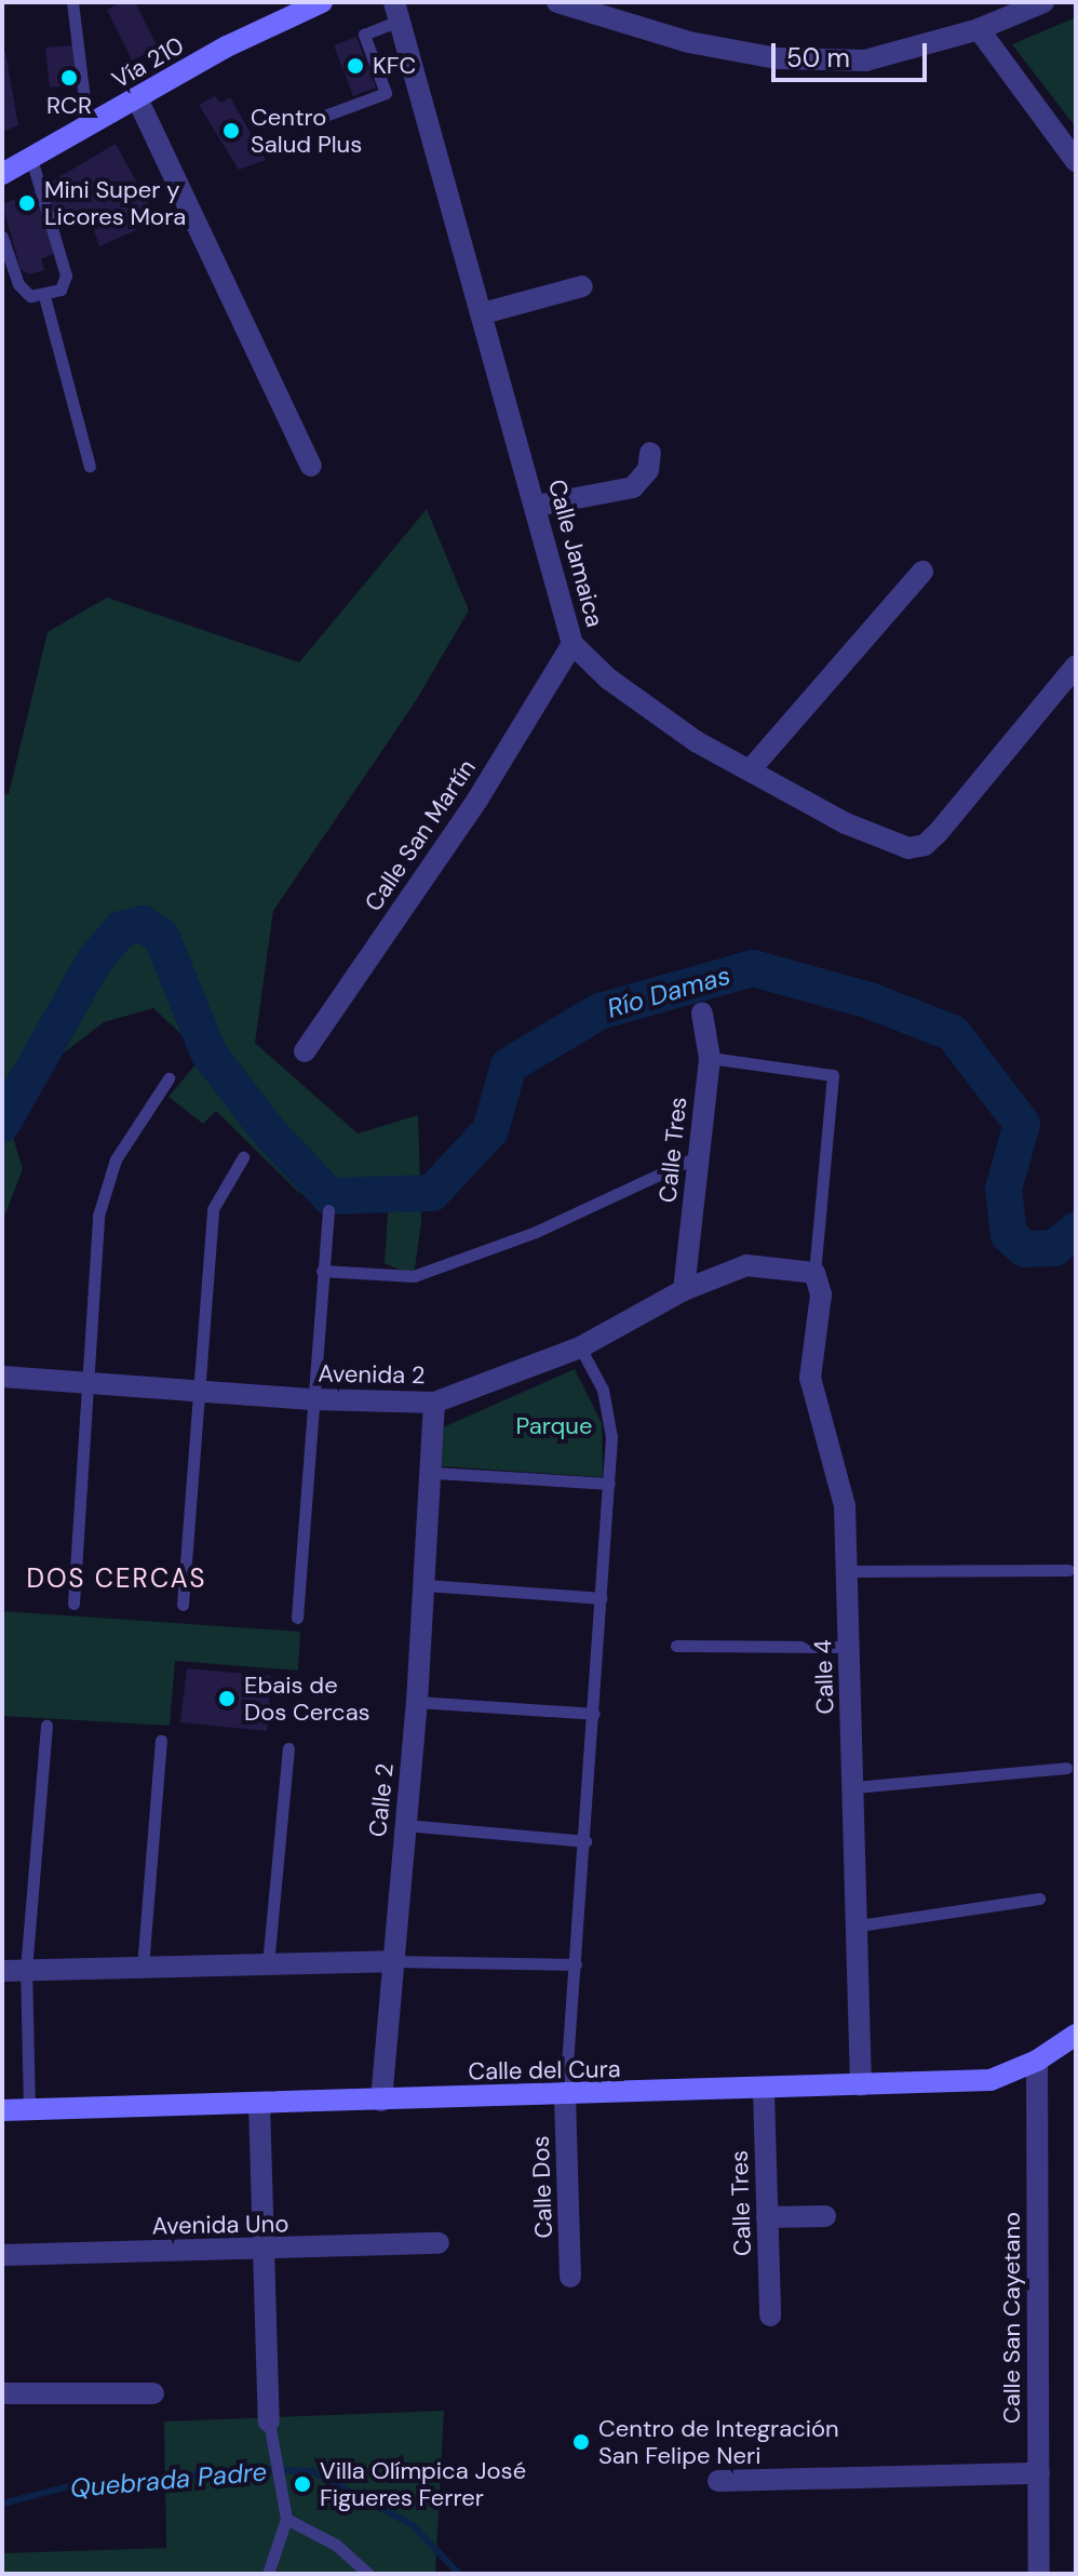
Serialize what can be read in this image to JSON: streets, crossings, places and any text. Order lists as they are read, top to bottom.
{
  "streets": {
    "street": [
      "Vía 210",
      "Calle Jamaica",
      "Calle San Martín",
      "Calle Tres",
      "Avenida 2",
      "Calle 4",
      "Calle 2",
      "Calle del Cura",
      "Calle Dos",
      "Avenida Uno",
      "Calle San Cayetano"
    ]
  },
  "crossings": [
    ["Calle Jamaica", "Calle San Martín"],
    ["Calle Tres", "Avenida 2"],
    ["Calle Tres", "Calle del Cura"],
    ["Avenida 2", "Calle 4"],
    ["Avenida 2", "Calle 2"],
    ["Calle 4", "Calle del Cura"],
    ["Calle 2", "Calle del Cura"],
    ["Calle del Cura", "Calle Dos"],
    ["Calle del Cura", "Calle San Cayetano"]
  ],
  "districts": ["DOS CERCAS"],
  "water": ["Río Damas", "Quebrada Padre"],
  "parks": ["Parque"],
  "places": [
    "KFC",
    "RCR",
    "Centro Salud Plus",
    "Mini Super y Licores Mora",
    "Ebais de Dos Cercas",
    "Centro de Integración San Felipe Neri",
    "Villa Olímpica José Figueres Ferrer"
  ],
  "scale_bar": "50 m"
}
